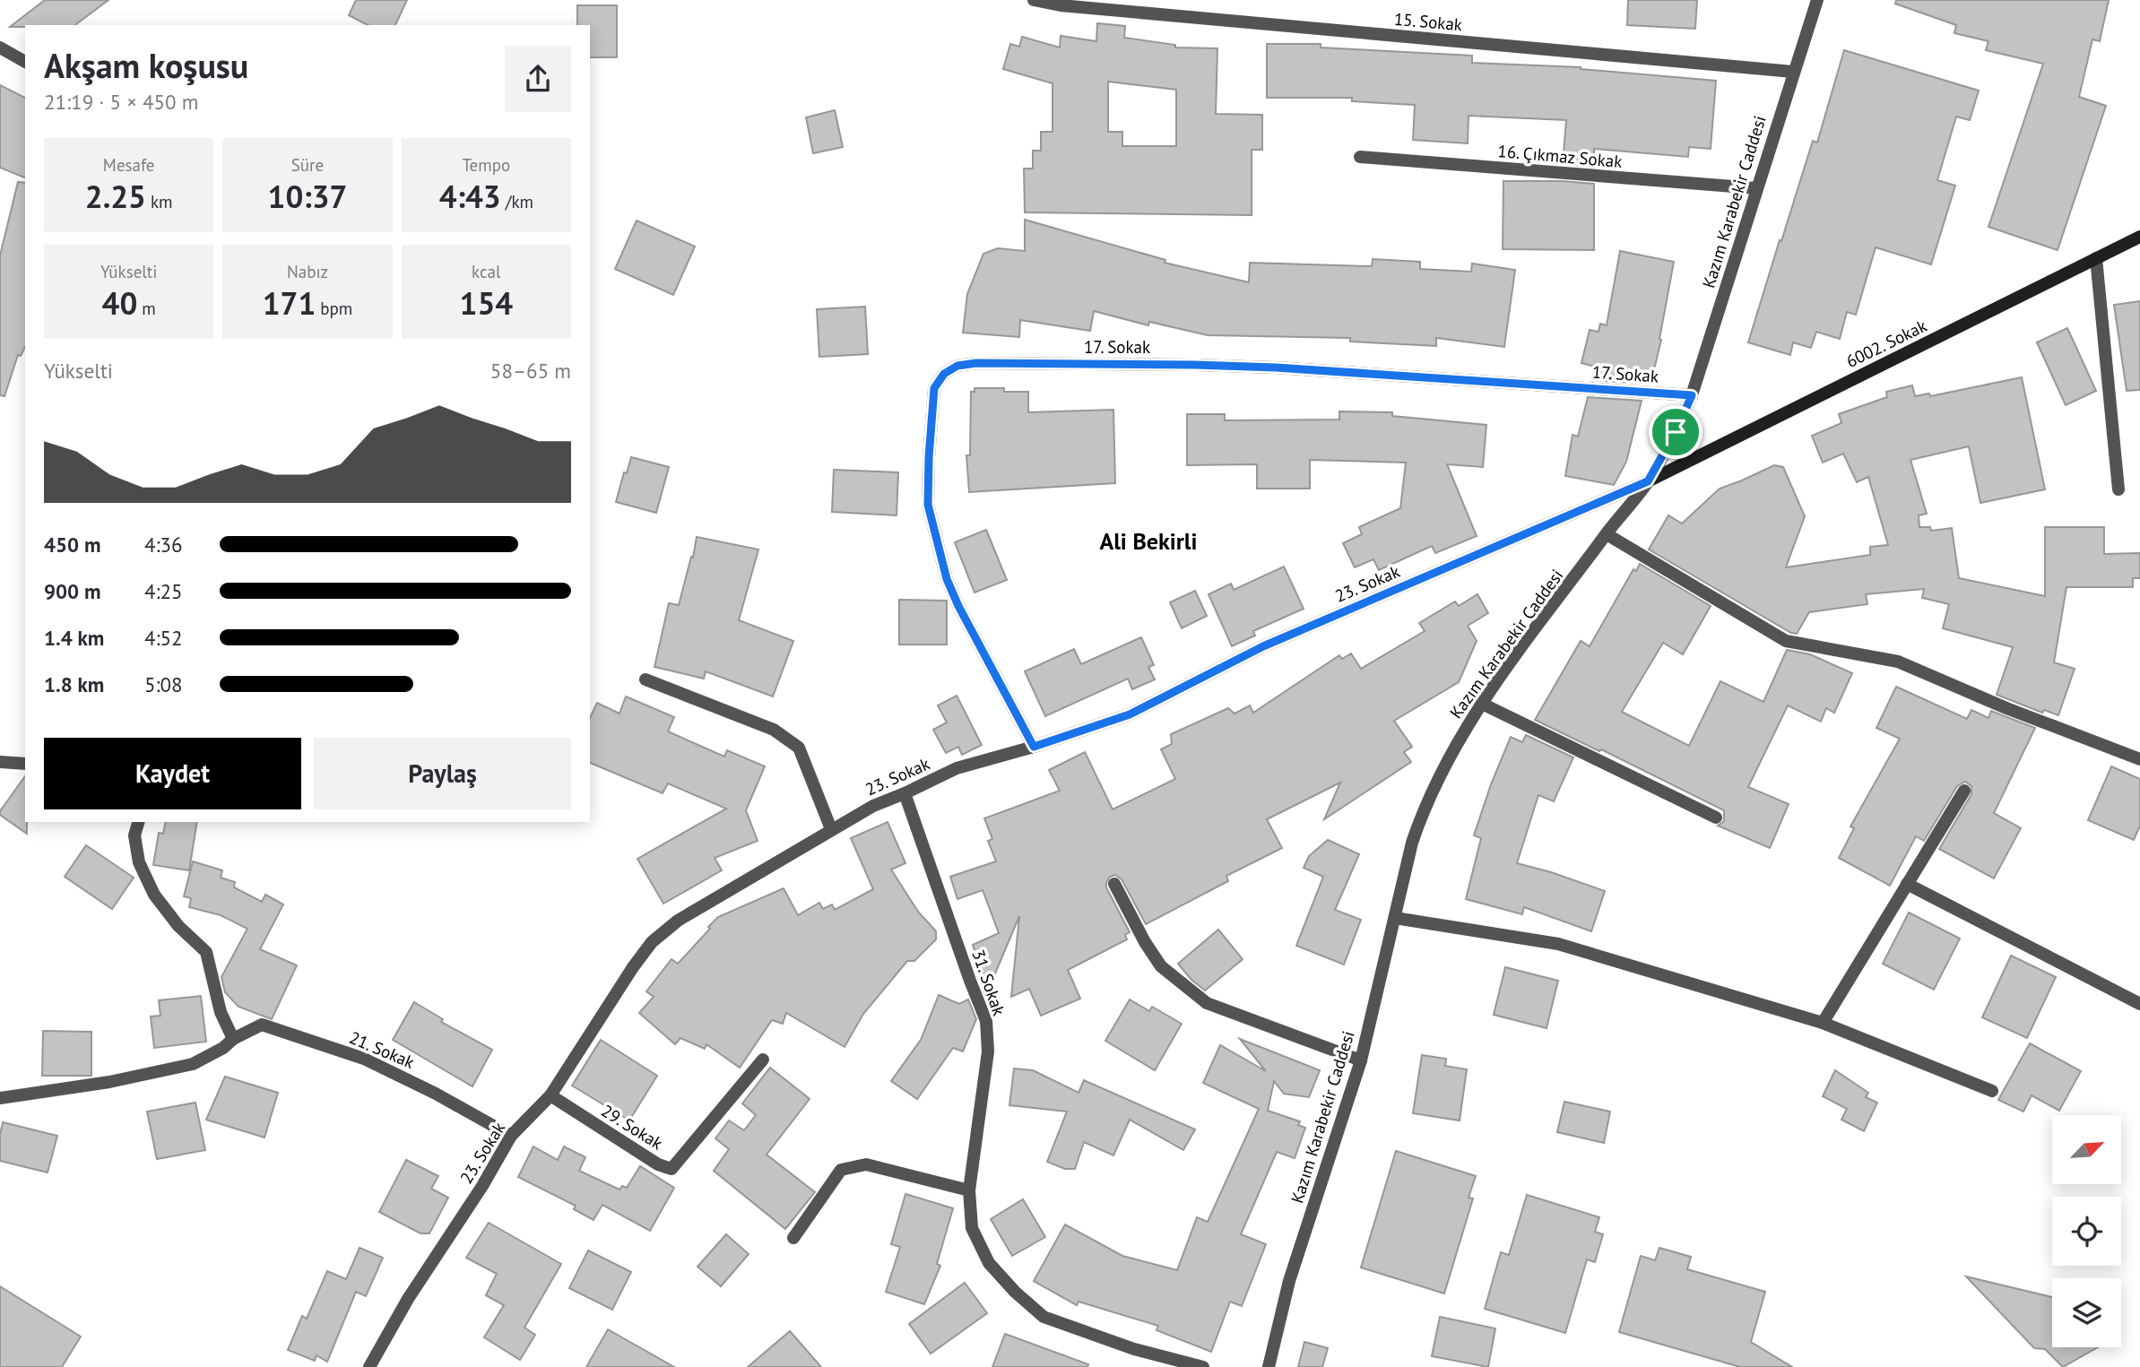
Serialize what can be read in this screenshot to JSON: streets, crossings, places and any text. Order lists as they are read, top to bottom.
{
  "streets": {
    "street": [
      "15. Sokak",
      "16. Çıkmaz Sokak",
      "Kazım Karabekir Caddesi",
      "6002. Sokak",
      "17. Sokak",
      "23. Sokak",
      "31. Sokak",
      "21. Sokak",
      "29. Sokak"
    ]
  },
  "crossings": [
    ["15. Sokak", "Kazım Karabekir Caddesi"],
    ["16. Çıkmaz Sokak", "Kazım Karabekir Caddesi"],
    ["Kazım Karabekir Caddesi", "6002. Sokak"],
    ["Kazım Karabekir Caddesi", "17. Sokak"],
    ["Kazım Karabekir Caddesi", "23. Sokak"],
    ["6002. Sokak", "23. Sokak"],
    ["17. Sokak", "23. Sokak"],
    ["23. Sokak", "31. Sokak"],
    ["23. Sokak", "21. Sokak"],
    ["23. Sokak", "29. Sokak"]
  ],
  "districts": ["Ali Bekirli"],
  "north": "top right",
  "page": {
    "heading": ["Akşam koşusu", "21:19 · 5 × 450 m"],
    "stats": [
      ["Mesafe", "2.25 km"],
      ["Süre", "10:37"],
      ["Tempo", "4:43 /km"],
      ["Yükselti", "40 m"],
      ["Nabız", "171 bpm"],
      ["kcal", "154"]
    ],
    "chart": ["Yükselti", "58–65 m"],
    "list": [
      {
        "name": "450 m",
        "note": "4:36"
      },
      {
        "name": "900 m",
        "note": "4:25"
      },
      {
        "name": "1.4 km",
        "note": "4:52"
      },
      {
        "name": "1.8 km",
        "note": "5:08"
      }
    ],
    "buttons": ["Kaydet", "Paylaş"]
  }
}
